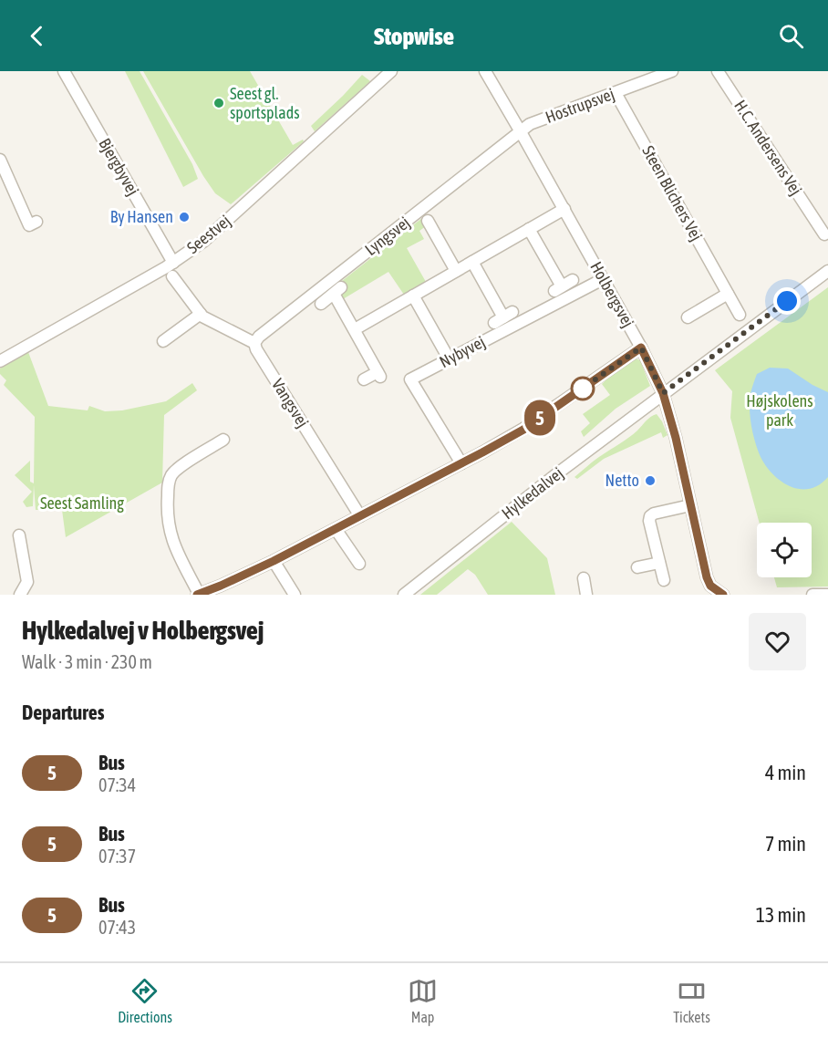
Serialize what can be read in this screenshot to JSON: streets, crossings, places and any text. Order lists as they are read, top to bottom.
{
  "streets": {
    "street": [
      "Hostrupsvej",
      "H.C. Andersens Vej",
      "Bjergbyvej",
      "Steen Blichers Vej",
      "Seestvej",
      "Lyngsvej",
      "Holbergsvej",
      "Nybyvej",
      "Vangsvej",
      "Hylkedalvej"
    ]
  },
  "crossings": [
    ["Hostrupsvej", "Steen Blichers Vej"],
    ["Hostrupsvej", "Lyngsvej"],
    ["Hostrupsvej", "Holbergsvej"],
    ["Bjergbyvej", "Seestvej"],
    ["Lyngsvej", "Holbergsvej"],
    ["Lyngsvej", "Vangsvej"],
    ["Holbergsvej", "Nybyvej"],
    ["Holbergsvej", "Hylkedalvej"]
  ],
  "parks": ["Højskolens park", "Seest Samling"],
  "places": ["Seest gl. sportsplads", "By Hansen", "Netto"],
  "lines": ["bus line 5"],
  "page": {
    "header": "Stopwise",
    "on_map": "5",
    "heading": [
      ["Hylkedalvej v Holbergsvej", "Walk · 3 min · 230 m"],
      "Departures"
    ],
    "list": [
      {
        "mark": "5",
        "name": "Bus",
        "note": "07:34",
        "value": "4 min"
      },
      {
        "mark": "5",
        "name": "Bus",
        "note": "07:37",
        "value": "7 min"
      },
      {
        "mark": "5",
        "name": "Bus",
        "note": "07:43",
        "value": "13 min"
      }
    ],
    "tabs": ["Directions", "Map", "Tickets"]
  }
}
